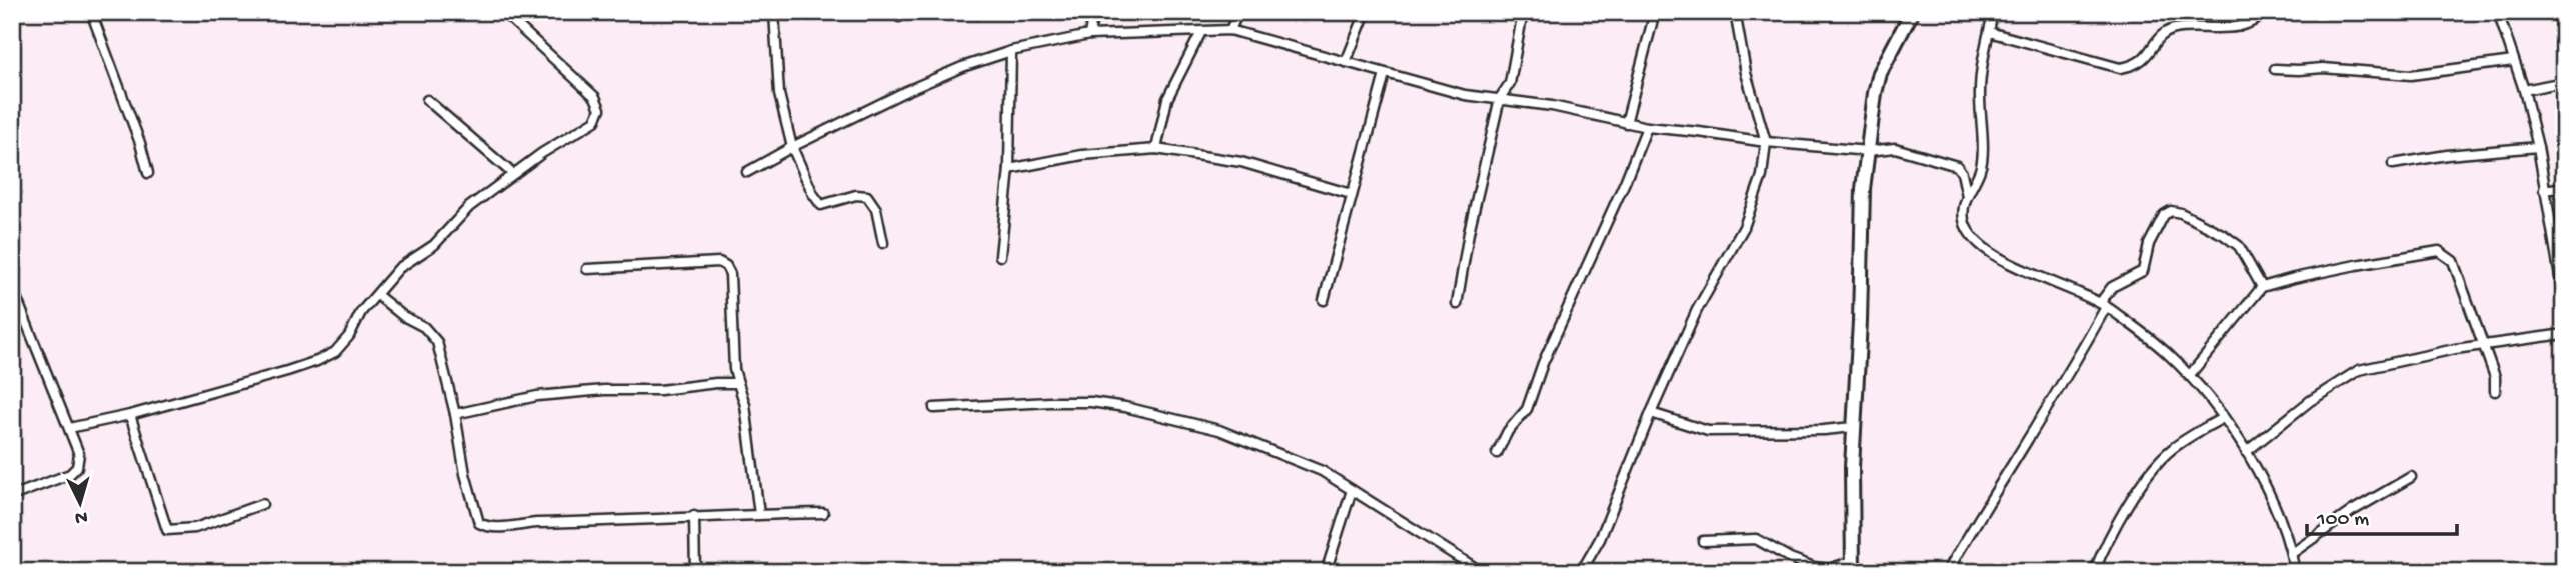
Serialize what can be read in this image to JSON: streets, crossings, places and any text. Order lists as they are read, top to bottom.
{
  "scale_bar": "100 m",
  "north": "bottom"
}
